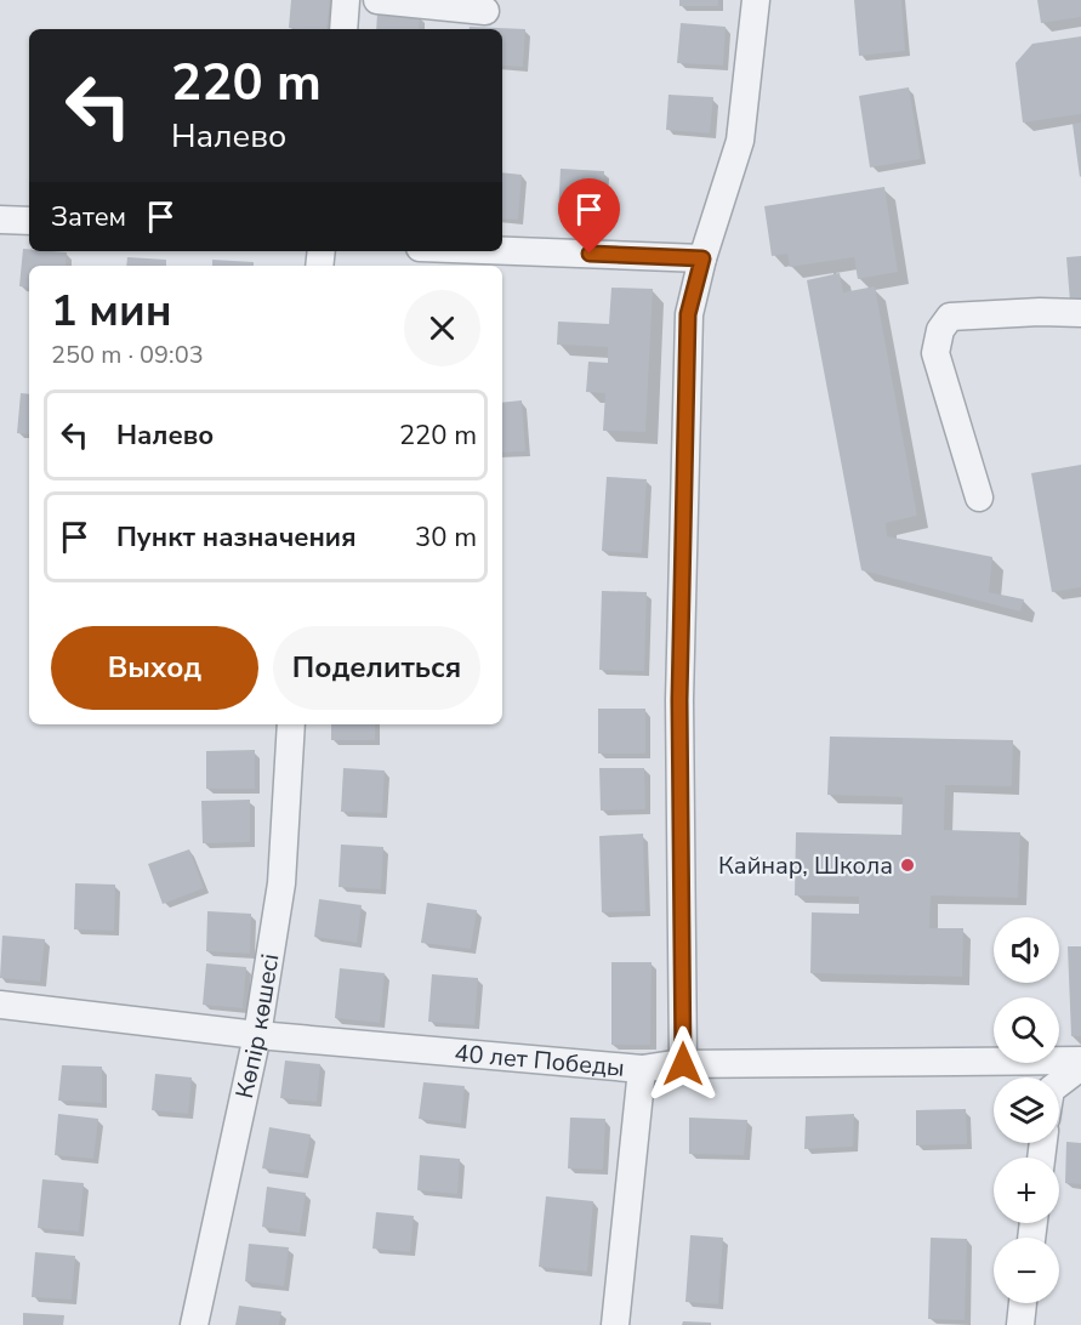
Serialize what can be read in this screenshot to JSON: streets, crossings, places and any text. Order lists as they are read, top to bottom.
{
  "streets": {
    "street": ["Көпір көшесі", "40 лет Победы"]
  },
  "crossings": [
    ["Көпір көшесі", "40 лет Победы"]
  ],
  "places": ["Кайнар, Школа"],
  "page": {
    "turn": ["220 m", "Налево"],
    "then": "Затем",
    "heading": ["1 мин", "250 m · 09:03"],
    "list": [
      {
        "name": "Налево",
        "value": "220 m"
      },
      {
        "name": "Пункт назначения",
        "value": "30 m"
      }
    ],
    "buttons": ["Выход", "Поделиться"],
    "map_buttons": ["+", "−"]
  }
}
